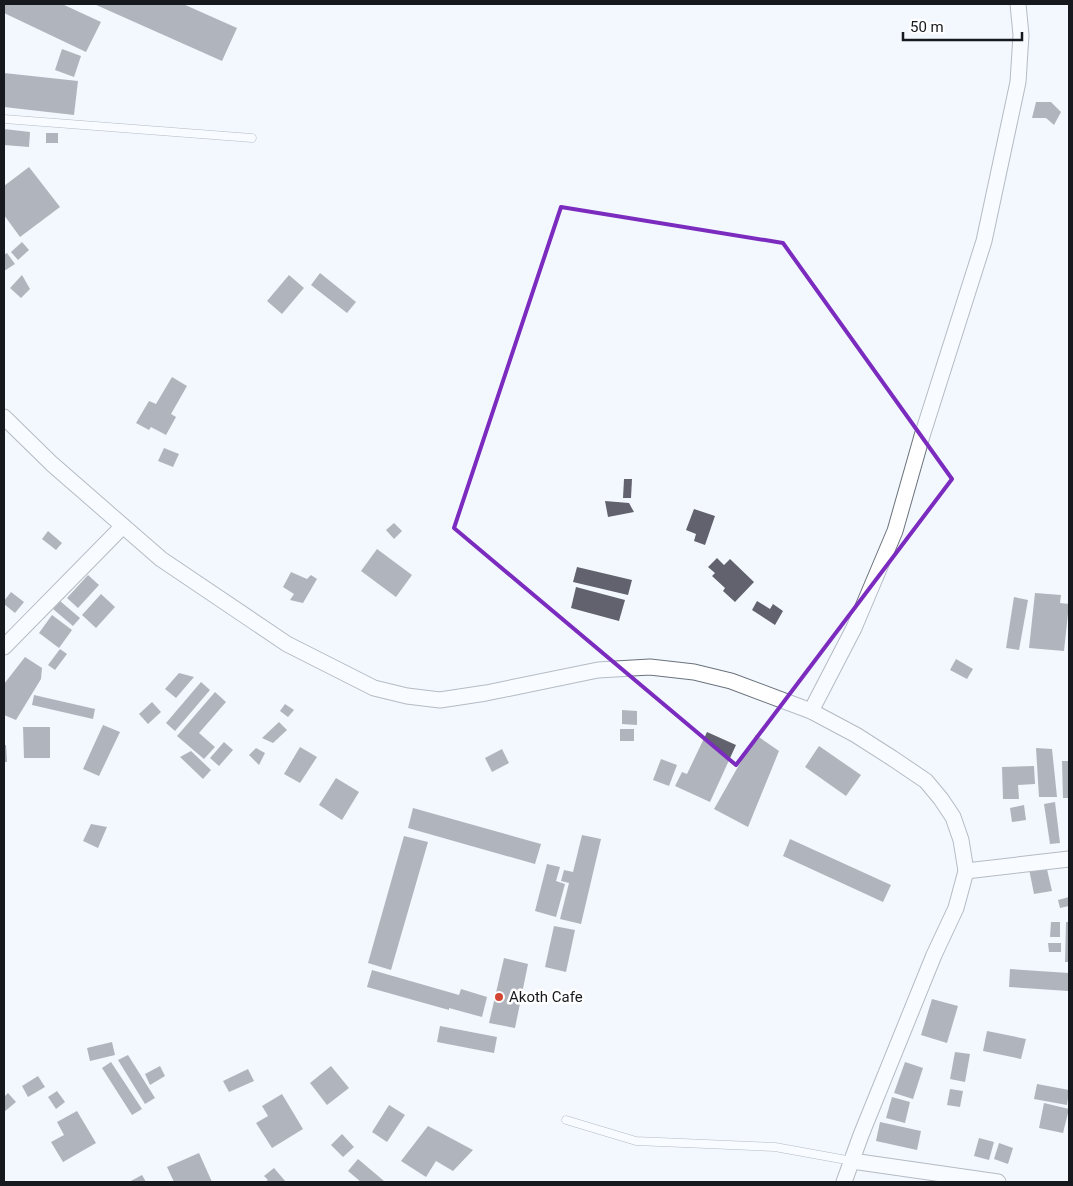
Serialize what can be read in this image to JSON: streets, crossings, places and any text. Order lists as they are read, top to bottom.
{
  "places": ["Akoth Cafe"],
  "scale_bar": "50 m"
}
